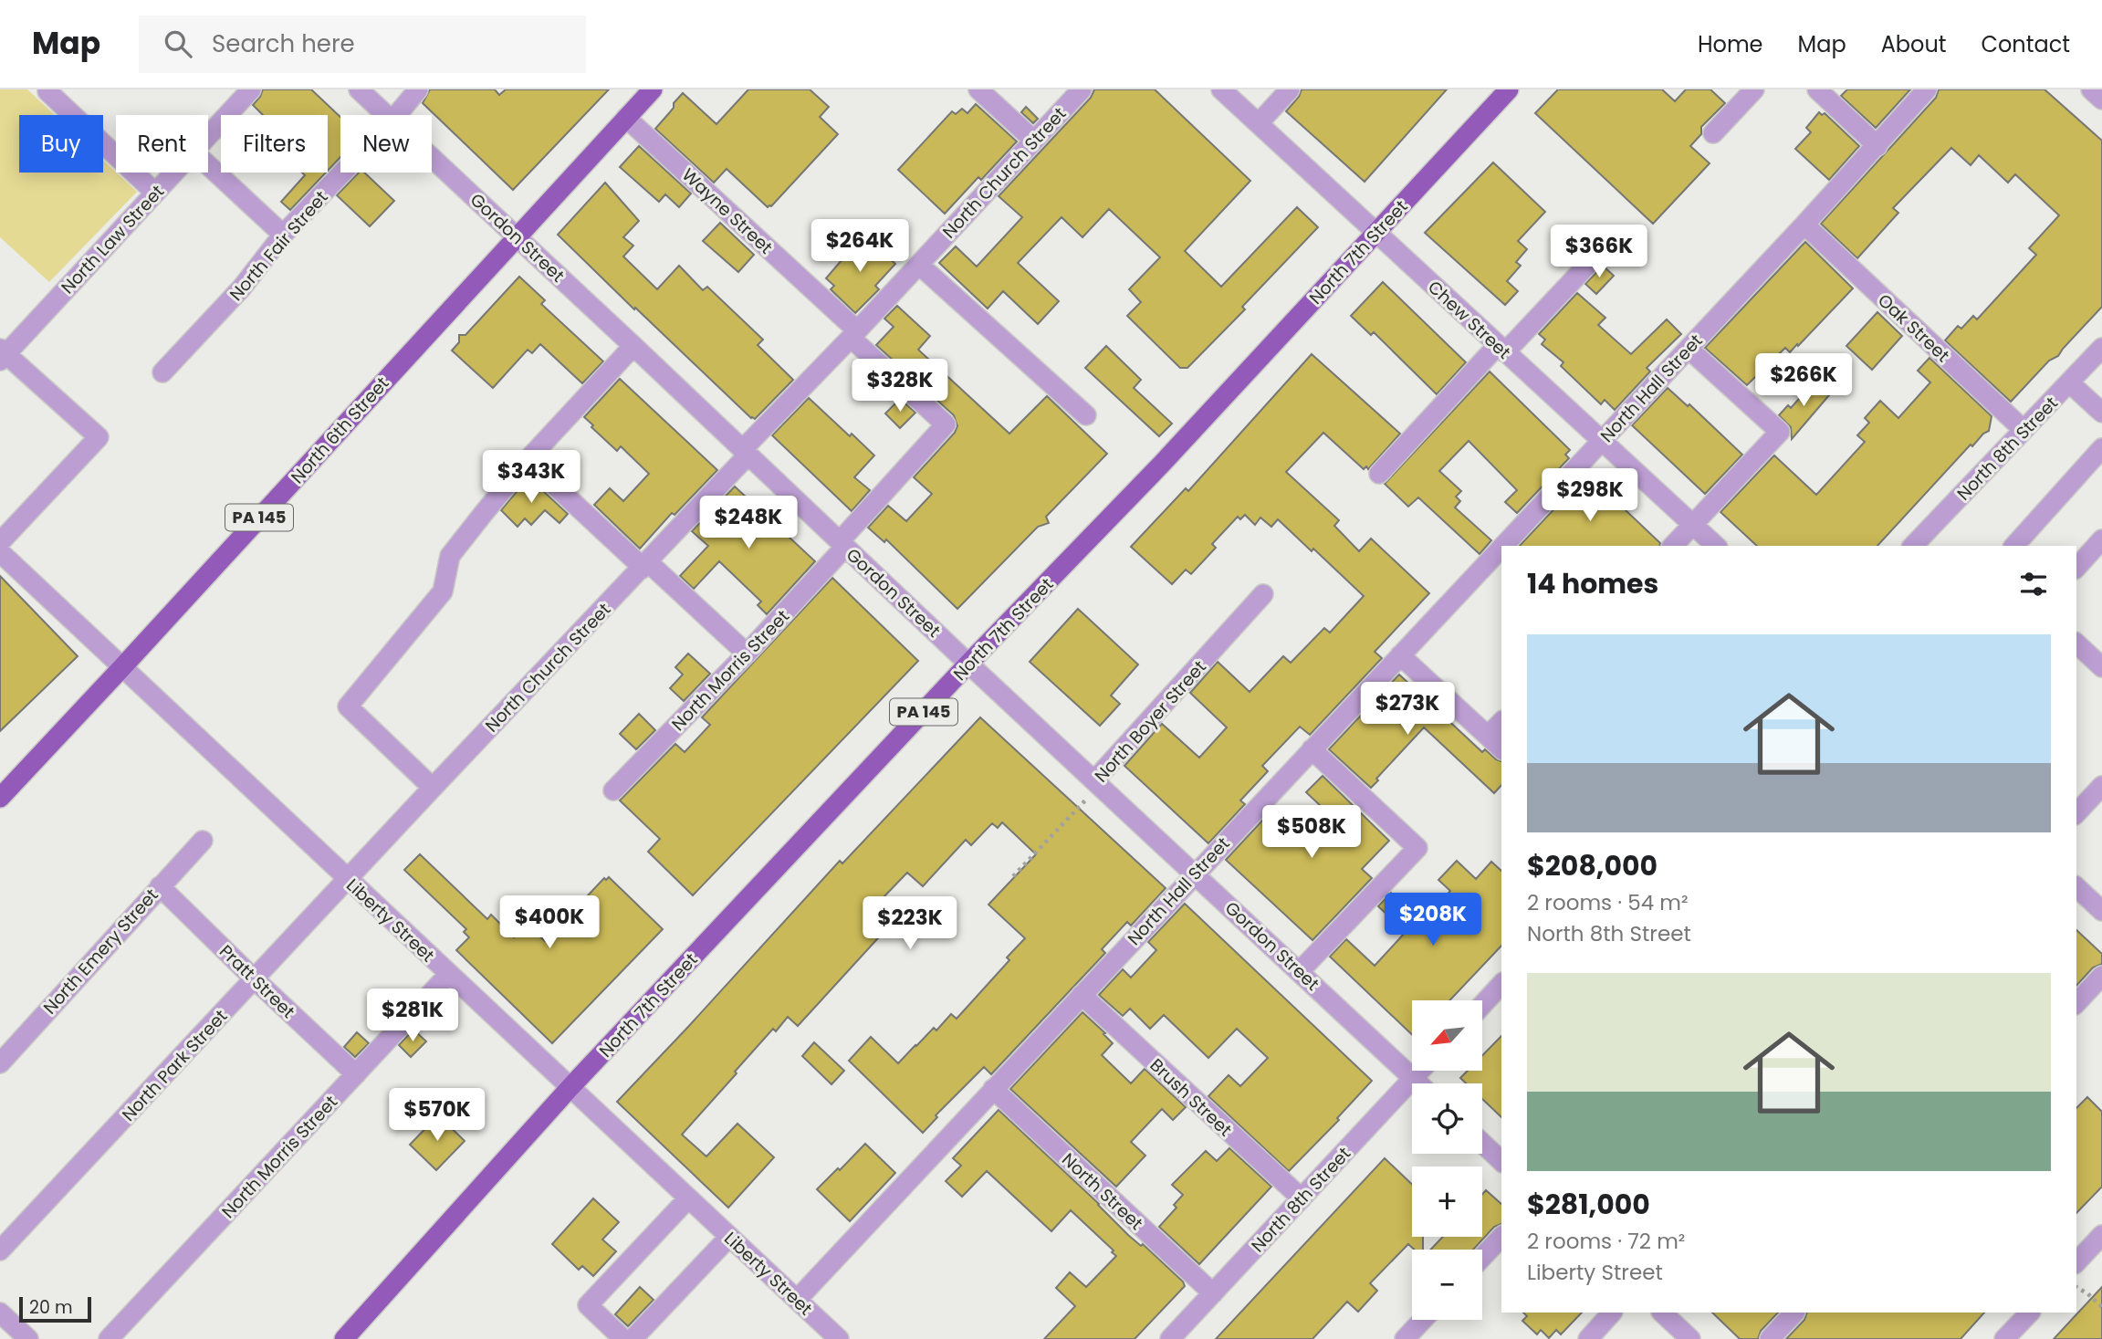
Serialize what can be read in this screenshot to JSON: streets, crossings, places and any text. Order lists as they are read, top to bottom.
{
  "streets": {
    "main road": ["North 7th Street", "North 6th Street", "PA 145"],
    "street": [
      "North Church Street",
      "Wayne Street",
      "Gordon Street",
      "North Law Street",
      "North Fair Street",
      "Chew Street",
      "Oak Street",
      "North Hall Street",
      "North 8th Street",
      "North Morris Street",
      "North Boyer Street",
      "Liberty Street",
      "North Emery Street",
      "Pratt Street",
      "North Park Street",
      "Brush Street",
      "North Street"
    ]
  },
  "crossings": [
    ["North Church Street", "Wayne Street"],
    ["North Church Street", "Gordon Street"],
    ["North Church Street", "Liberty Street"],
    ["North Church Street", "North Park Street"],
    ["Wayne Street", "North 6th Street"],
    ["Wayne Street", "North Morris Street"],
    ["Gordon Street", "North 7th Street"],
    ["Gordon Street", "North Hall Street"],
    ["Gordon Street", "North 6th Street"],
    ["Gordon Street", "North 8th Street"],
    ["Gordon Street", "North Morris Street"],
    ["Gordon Street", "North Boyer Street"],
    ["North 7th Street", "Chew Street"],
    ["North 7th Street", "Liberty Street"],
    ["Chew Street", "North Hall Street"],
    ["Oak Street", "North Hall Street"],
    ["Oak Street", "North 8th Street"],
    ["North Hall Street", "Liberty Street"],
    ["North Hall Street", "Brush Street"],
    ["North Hall Street", "North Street"],
    ["North 6th Street", "Liberty Street"],
    ["North 8th Street", "Brush Street"],
    ["North 8th Street", "North Street"],
    ["North Morris Street", "Liberty Street"],
    ["North Morris Street", "Pratt Street"],
    ["Liberty Street", "North Park Street"],
    ["North Emery Street", "Pratt Street"],
    ["Pratt Street", "North Park Street"]
  ],
  "scale_bar": "20 m",
  "north": "bottom left",
  "page": {
    "header": "Map",
    "search": "Search here",
    "nav": [
      "Home",
      "Map",
      "About",
      "Contact"
    ],
    "chip": [
      "Buy",
      "Rent",
      "Filters",
      "New"
    ],
    "price": [
      "$264K",
      "$366K",
      "$266K",
      "$328K",
      "$343K",
      "$298K",
      "$248K",
      "$273K",
      "$508K",
      "$208K",
      "$400K",
      "$223K",
      "$281K",
      "$570K"
    ],
    "heading": "14 homes",
    "list": [
      {
        "name": "$208,000",
        "note": "2 rooms · 54 m² · North 8th Street"
      },
      {
        "name": "$281,000",
        "note": "2 rooms · 72 m² · Liberty Street"
      }
    ],
    "map_buttons": ["+", "−"],
    "scale": "20 m"
  }
}
